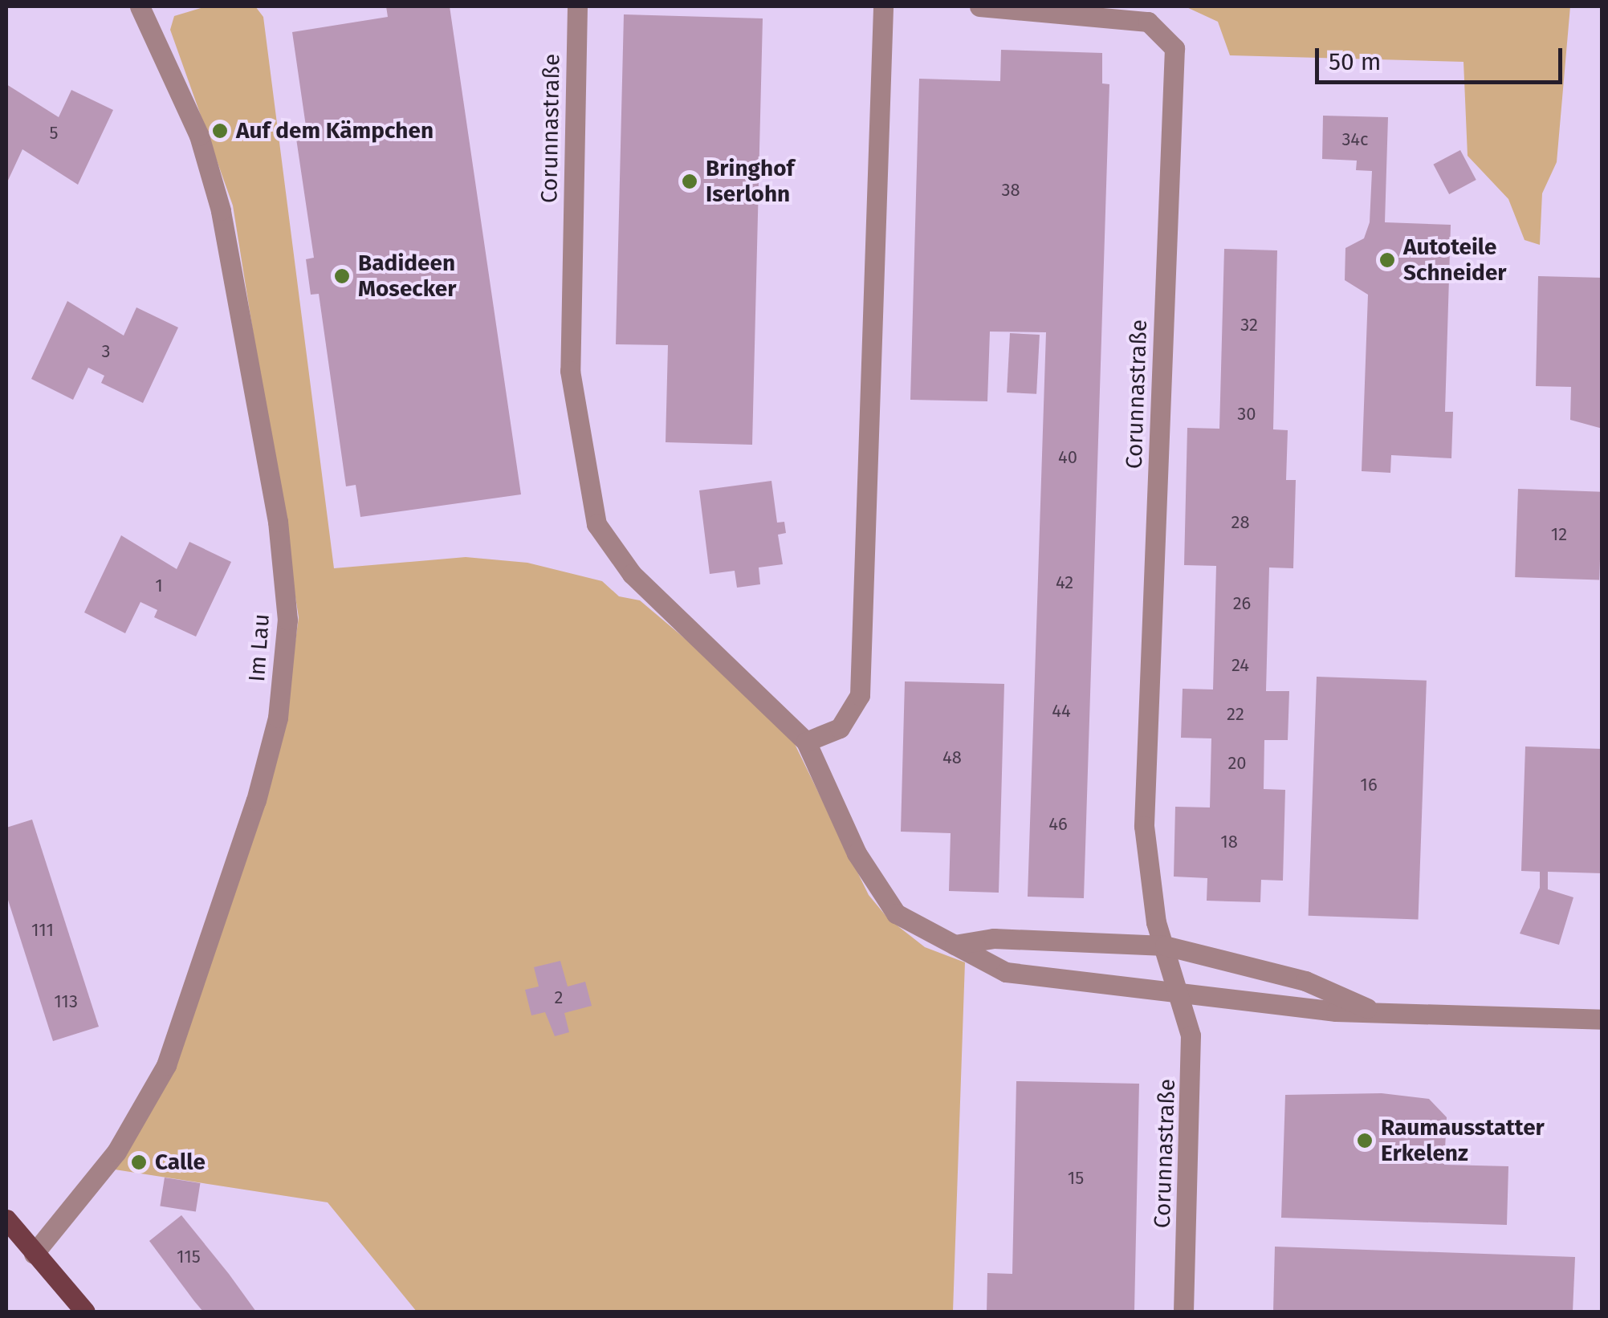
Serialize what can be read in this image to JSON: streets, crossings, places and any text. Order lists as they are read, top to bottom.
{
  "streets": {
    "street": ["Corunnastraße", "Im Lau"]
  },
  "places": [
    "Auf dem Kämpchen",
    "Bringhof Iserlohn",
    "Autoteile Schneider",
    "Badideen Mosecker",
    "Raumausstatter Erkelenz",
    "Calle"
  ],
  "house_numbers": [
    "5",
    "34c",
    "38",
    "32",
    "3",
    "30",
    "40",
    "28",
    "12",
    "42",
    "1",
    "26",
    "24",
    "44",
    "22",
    "48",
    "20",
    "16",
    "46",
    "18",
    "111",
    "2",
    "113",
    "15",
    "115"
  ],
  "scale_bar": "50 m"
}
